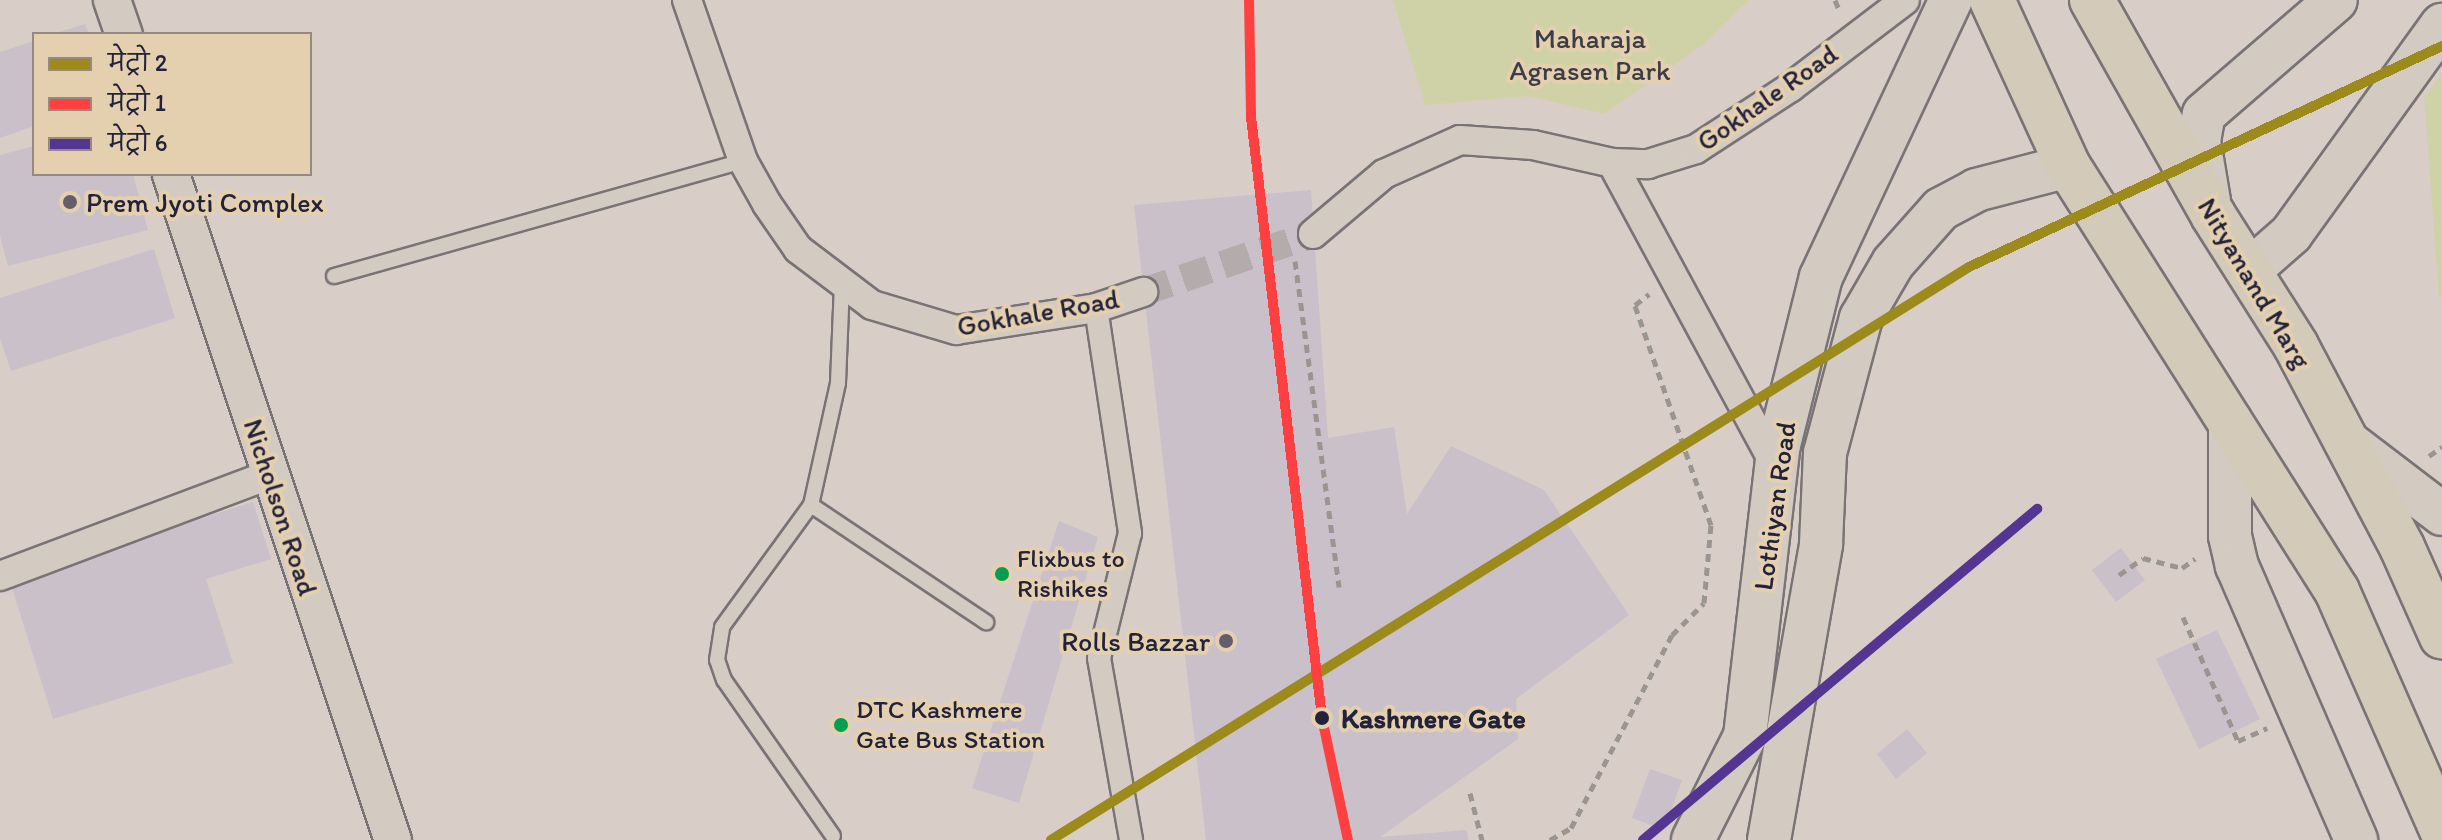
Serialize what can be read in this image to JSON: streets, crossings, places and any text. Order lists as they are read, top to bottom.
{
  "streets": {
    "main road": ["Nityanand Marg", "Lothiyan Road"],
    "street": ["Gokhale Road", "Nicholson Road"]
  },
  "parks": ["Maharaja Agrasen Park"],
  "places": [
    "Prem Jyoti Complex",
    "Flixbus to Rishikes",
    "Rolls Bazzar",
    "Kashmere Gate",
    "DTC Kashmere Gate Bus Station"
  ],
  "lines": ["metro line 1", "metro line 2", "metro line 6"],
  "legend": ["मेट्रो 2", "मेट्रो 1", "मेट्रो 6"]
}
